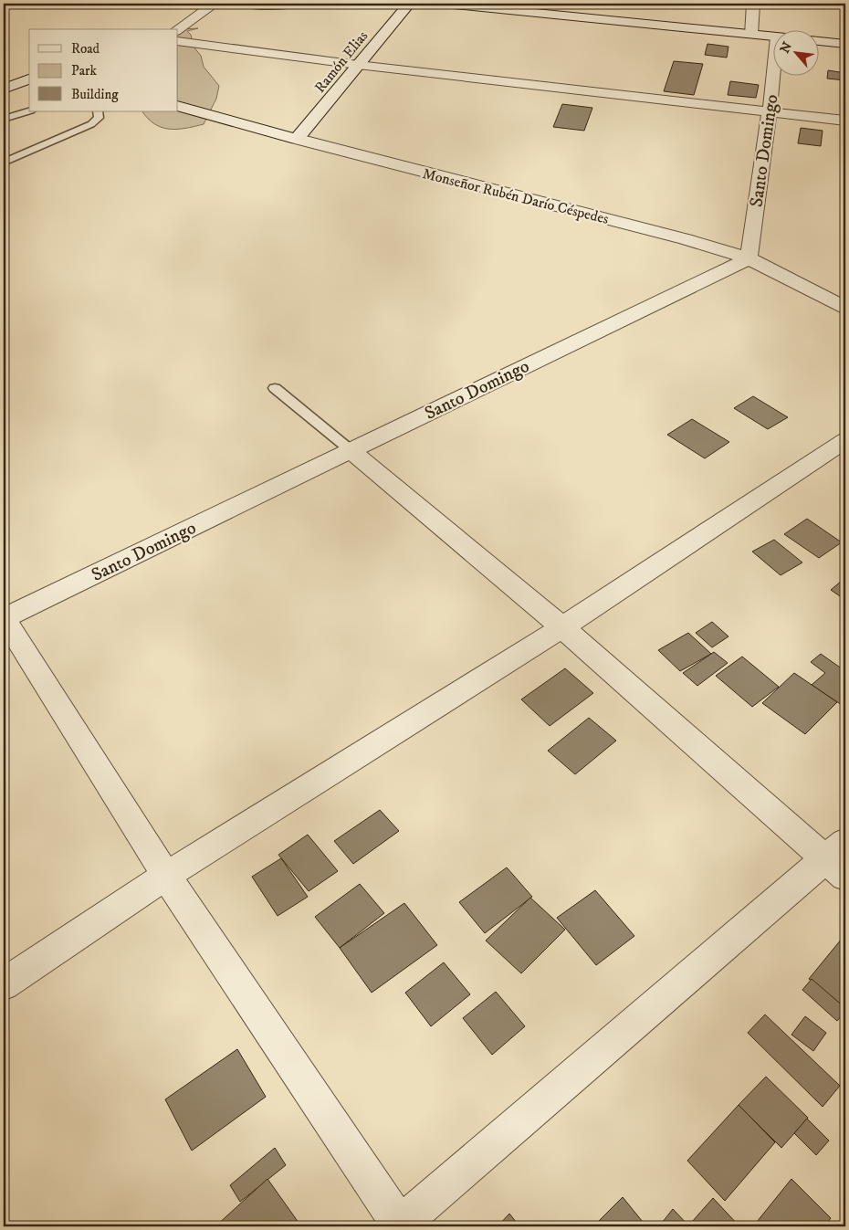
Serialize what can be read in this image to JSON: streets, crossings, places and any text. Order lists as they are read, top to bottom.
{
  "streets": {
    "street": ["Ramón Elias", "Santo Domingo", "Monseñor Rubén Darío Céspedes"]
  },
  "crossings": [
    ["Ramón Elias", "Monseñor Rubén Darío Céspedes"],
    ["Santo Domingo", "Monseñor Rubén Darío Céspedes"]
  ],
  "legend": ["Road", "Park", "Building"],
  "north": "top left"
}
